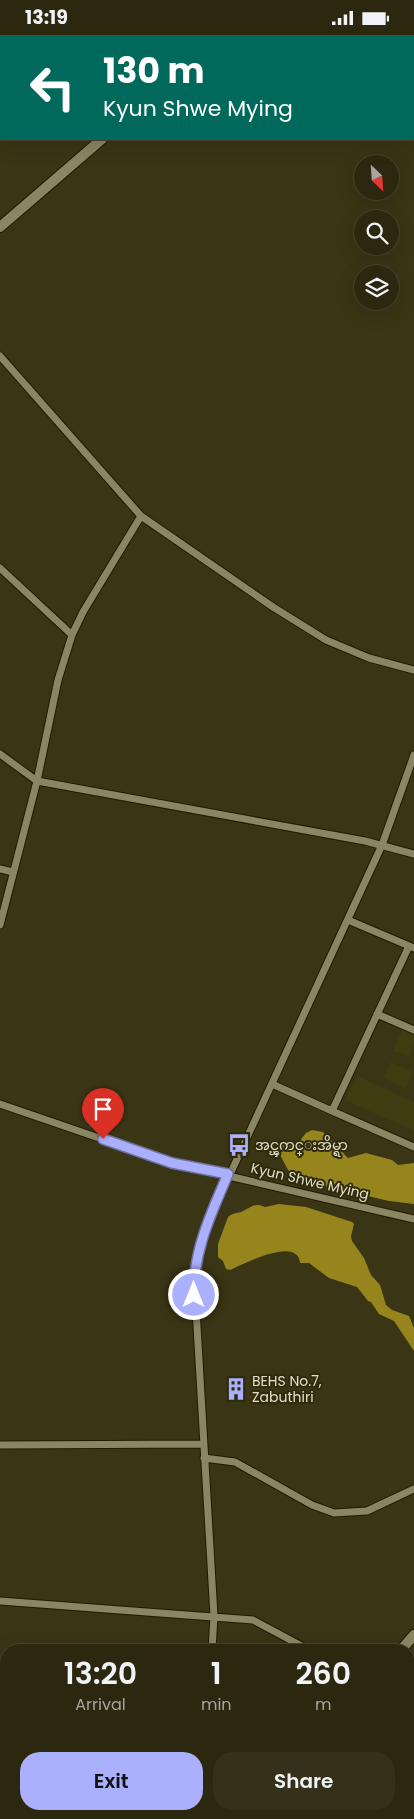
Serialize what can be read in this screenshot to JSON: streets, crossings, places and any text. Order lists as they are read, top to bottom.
{
  "streets": {
    "street": ["Kyun Shwe Mying"]
  },
  "places": {
    "bus stop": ["အင္ၾကင္းအိမ္ရာ"],
    "building": ["BEHS No.7, Zabuthiri"]
  },
  "north": "bottom right",
  "page": {
    "status": "13:19",
    "turn": ["130 m", "Kyun Shwe Mying"],
    "eta": [
      "13:20",
      "Arrival",
      "1",
      "min",
      "260",
      "m"
    ],
    "buttons": ["Exit", "Share"]
  }
}
